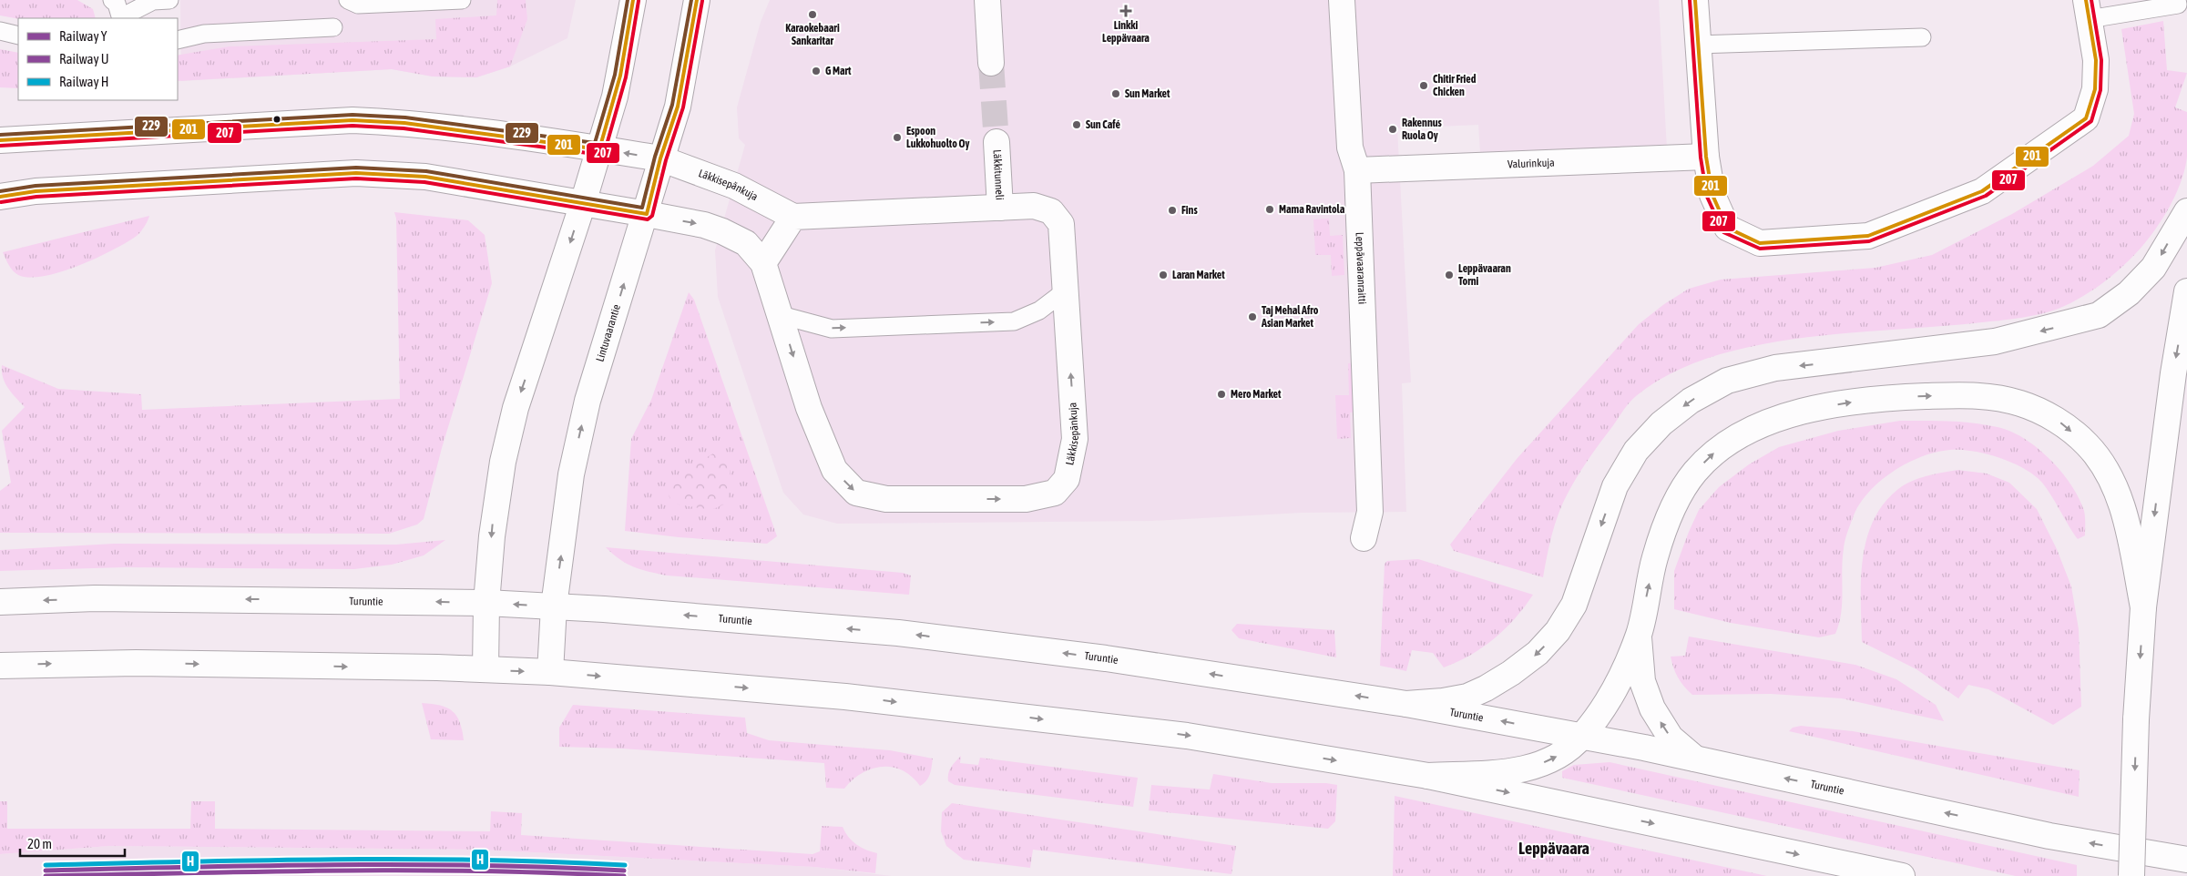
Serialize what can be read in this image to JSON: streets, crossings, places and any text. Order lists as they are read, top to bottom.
{
  "streets": {
    "main road": [
      "Valurinkuja",
      "Läkkitunneli",
      "Läkkisepänkuja",
      "Leppävaaranraitti",
      "Lintuvaarantie",
      "Turuntie"
    ]
  },
  "crossings": [
    ["Valurinkuja", "Leppävaaranraitti"],
    ["Läkkitunneli", "Läkkisepänkuja"],
    ["Läkkisepänkuja", "Lintuvaarantie"],
    ["Lintuvaarantie", "Turuntie"]
  ],
  "districts": ["Leppävaara"],
  "places": {
    "health": ["Linkki Leppävaara"],
    "other": [
      "Karaokebaari Sankaritar",
      "G Mart",
      "Chitir Fried Chicken",
      "Sun Market",
      "Sun Café",
      "Rakennus Ruola Oy",
      "Espoon Lukkohuolto Oy",
      "Mama Ravintola",
      "Fins",
      "Laran Market",
      "Leppävaaran Torni",
      "Taj Mehal Afro Asian Market",
      "Mero Market"
    ]
  },
  "lines": [
    "transit line 201",
    "transit line 207",
    "transit line 229",
    "rail line H",
    "rail line U",
    "rail line Y"
  ],
  "legend": ["Railway Y", "Railway U", "Railway H"],
  "scale_bar": "20 m"
}
